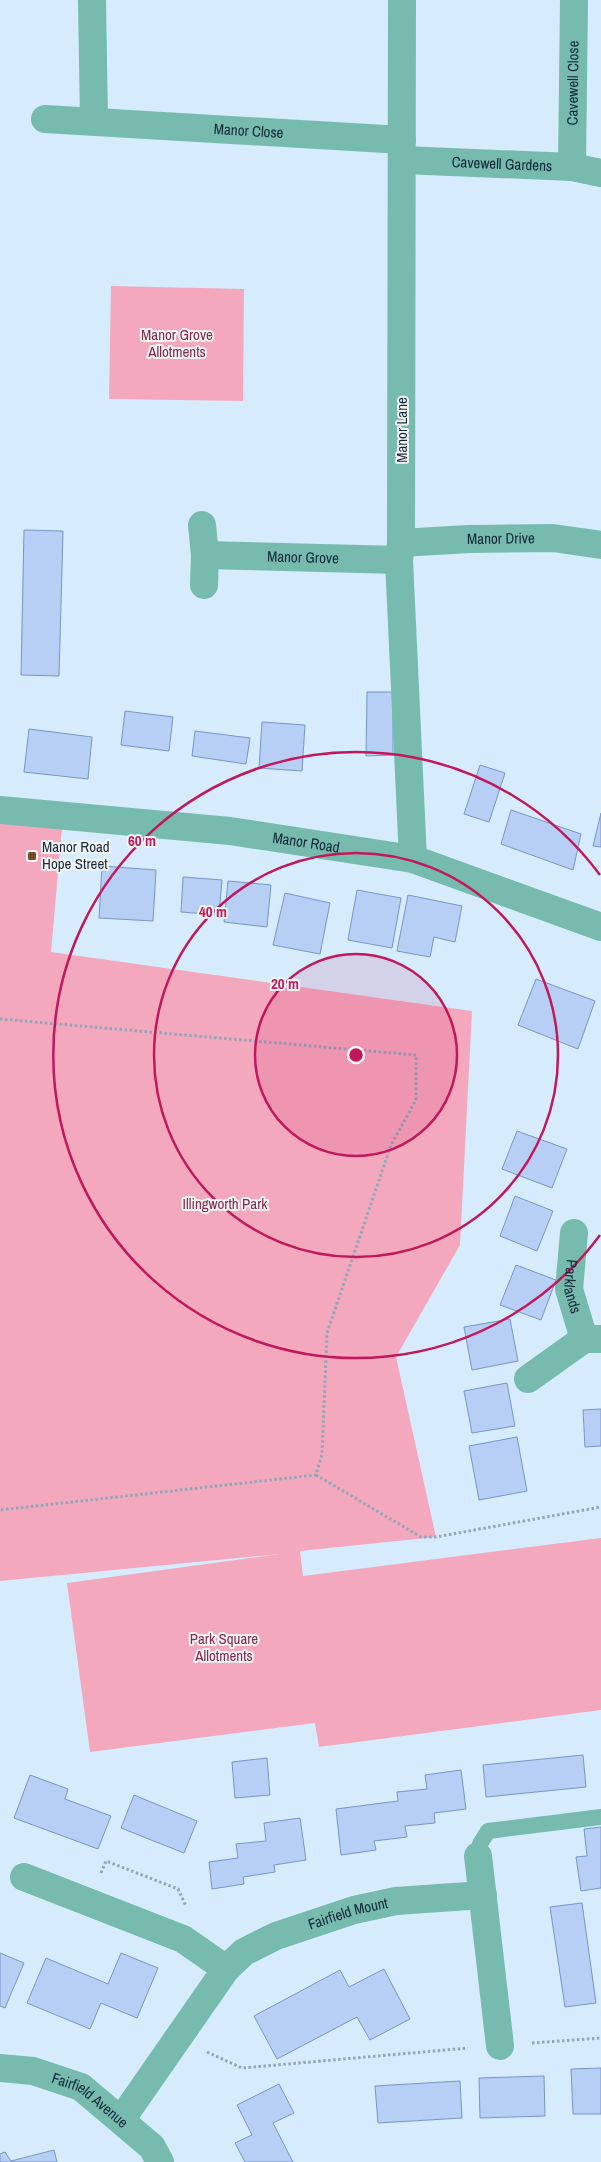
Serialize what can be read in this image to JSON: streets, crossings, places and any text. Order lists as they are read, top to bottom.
{
  "streets": {
    "street": [
      "Cavewell Close",
      "Manor Close",
      "Cavewell Gardens",
      "Manor Lane",
      "Manor Drive",
      "Manor Grove",
      "Manor Road",
      "Parklands",
      "Fairfield Mount",
      "Fairfield Avenue"
    ]
  },
  "crossings": [
    ["Cavewell Close", "Cavewell Gardens"],
    ["Manor Close", "Cavewell Gardens"],
    ["Manor Close", "Manor Lane"],
    ["Cavewell Gardens", "Manor Lane"],
    ["Manor Lane", "Manor Drive"],
    ["Manor Lane", "Manor Grove"],
    ["Manor Lane", "Manor Road"],
    ["Manor Drive", "Manor Grove"],
    ["Fairfield Mount", "Fairfield Avenue"]
  ],
  "parks": ["Manor Grove Allotments", "Illingworth Park", "Park Square Allotments"],
  "places": {
    "transit": ["Manor Road Hope Street"]
  },
  "rings": ["60 m", "40 m", "20 m"]
}
